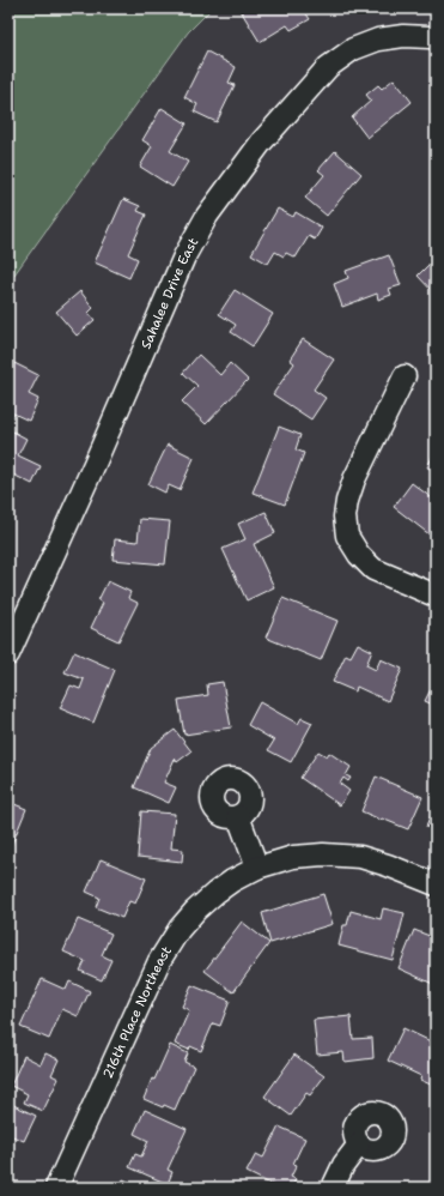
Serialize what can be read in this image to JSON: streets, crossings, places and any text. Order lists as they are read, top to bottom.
{
  "streets": {
    "street": ["Sahalee Drive East", "216th Place Northeast"]
  }
}
